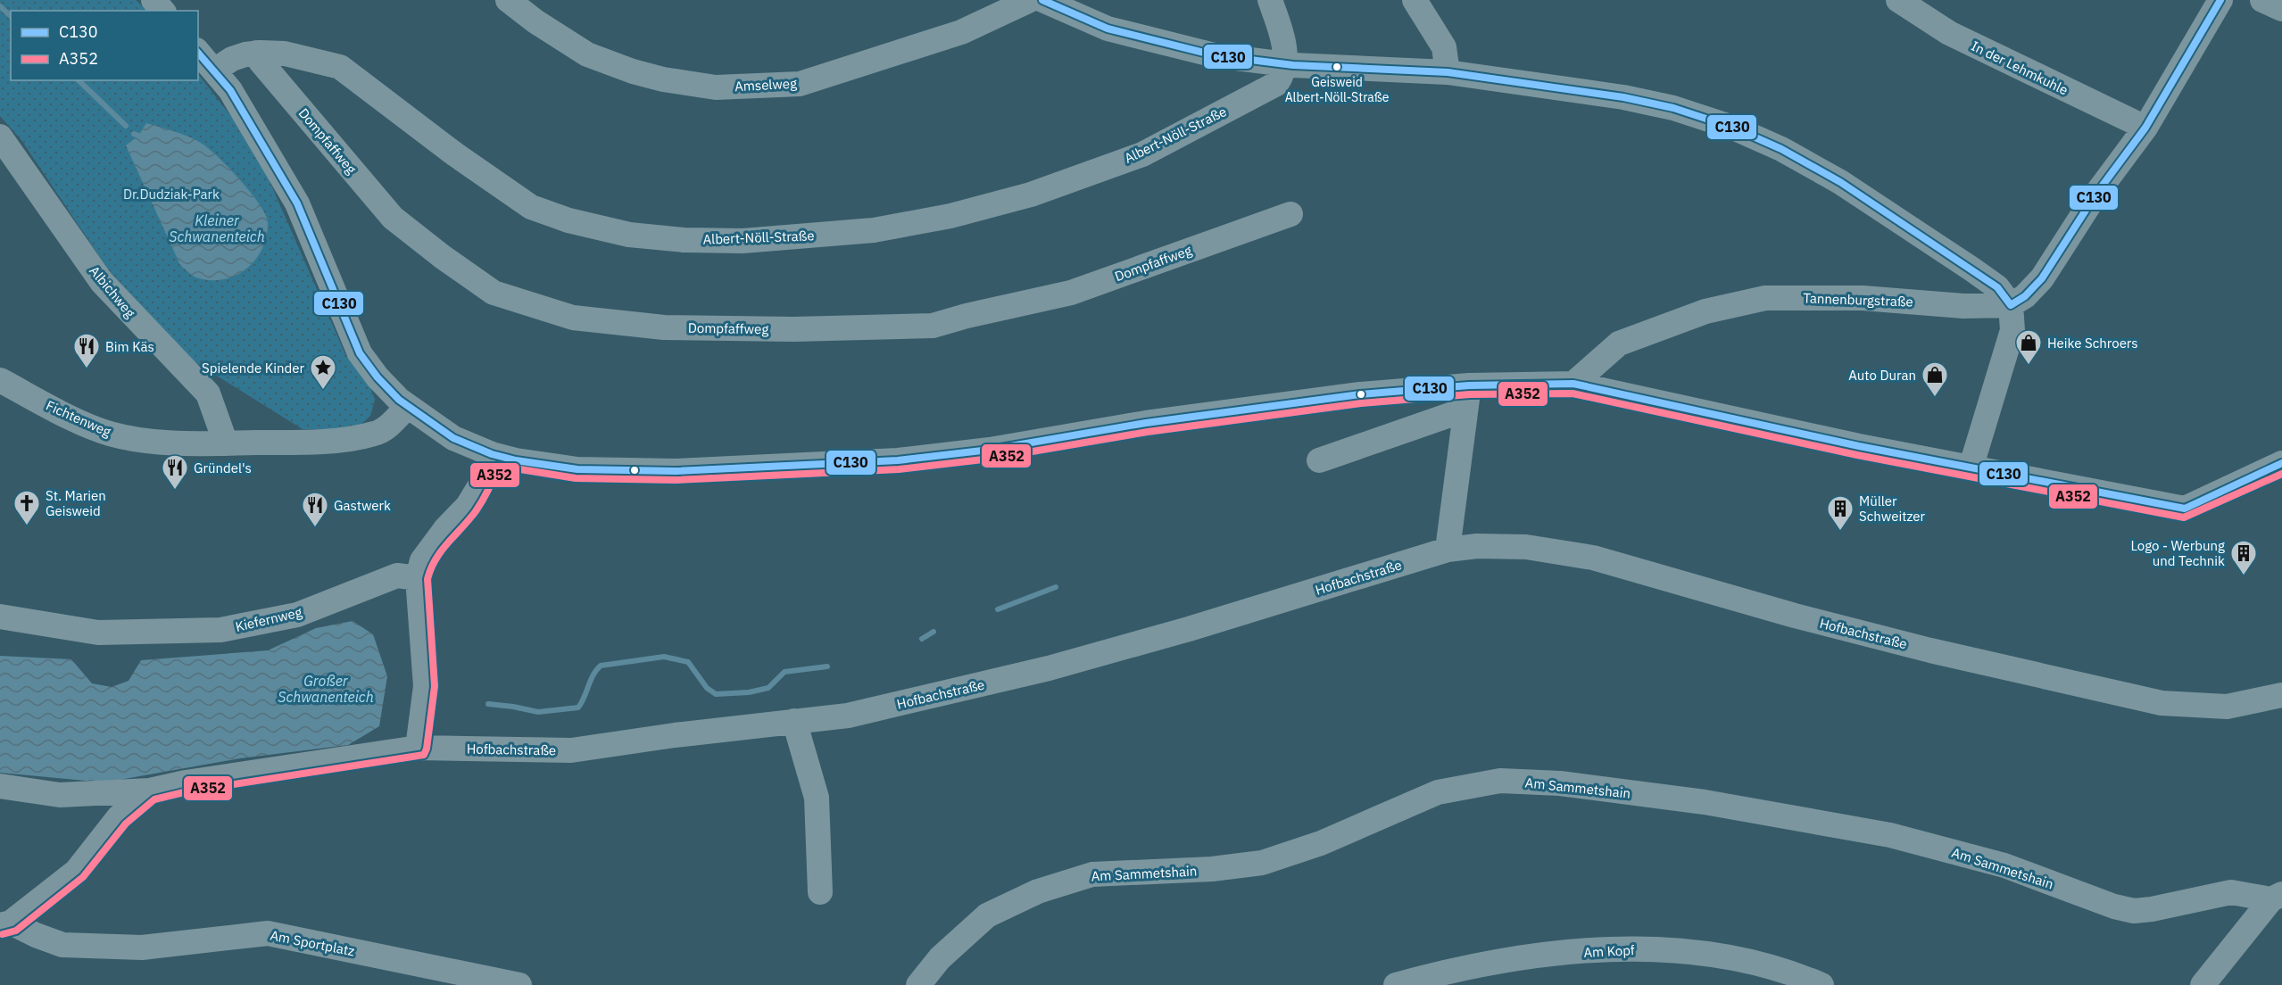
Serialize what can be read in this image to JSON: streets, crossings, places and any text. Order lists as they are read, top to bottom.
{
  "streets": {
    "street": [
      "In der Lehmkuhle",
      "Amselweg",
      "Albert-Nöll-Straße",
      "Dompfaffweg",
      "Albichweg",
      "Tannenburgstraße",
      "Fichtenweg",
      "Hofbachstraße",
      "Kiefernweg",
      "Am Sammetshain",
      "Am Sportplatz",
      "Am Kopf"
    ]
  },
  "crossings": [
    ["Albert-Nöll-Straße", "Dompfaffweg"],
    ["Albichweg", "Fichtenweg"],
    ["Hofbachstraße", "Am Sportplatz"]
  ],
  "water": ["Kleiner Schwanenteich", "Großer Schwanenteich"],
  "parks": ["Dr.Dudziak-Park"],
  "places": {
    "other": ["Geisweid Albert-Nöll-Straße"],
    "shop": ["Heike Schroers", "Auto Duran"],
    "restaurant": ["Bim Käs", "Gründel's", "Gastwerk"],
    "place": ["Spielende Kinder"],
    "church": ["St. Marien Geisweid"],
    "building": ["Müller Schweitzer", "Logo - Werbung und Technik"]
  },
  "lines": ["transit line C130", "transit line A352"],
  "legend": ["C130", "A352"]
}
